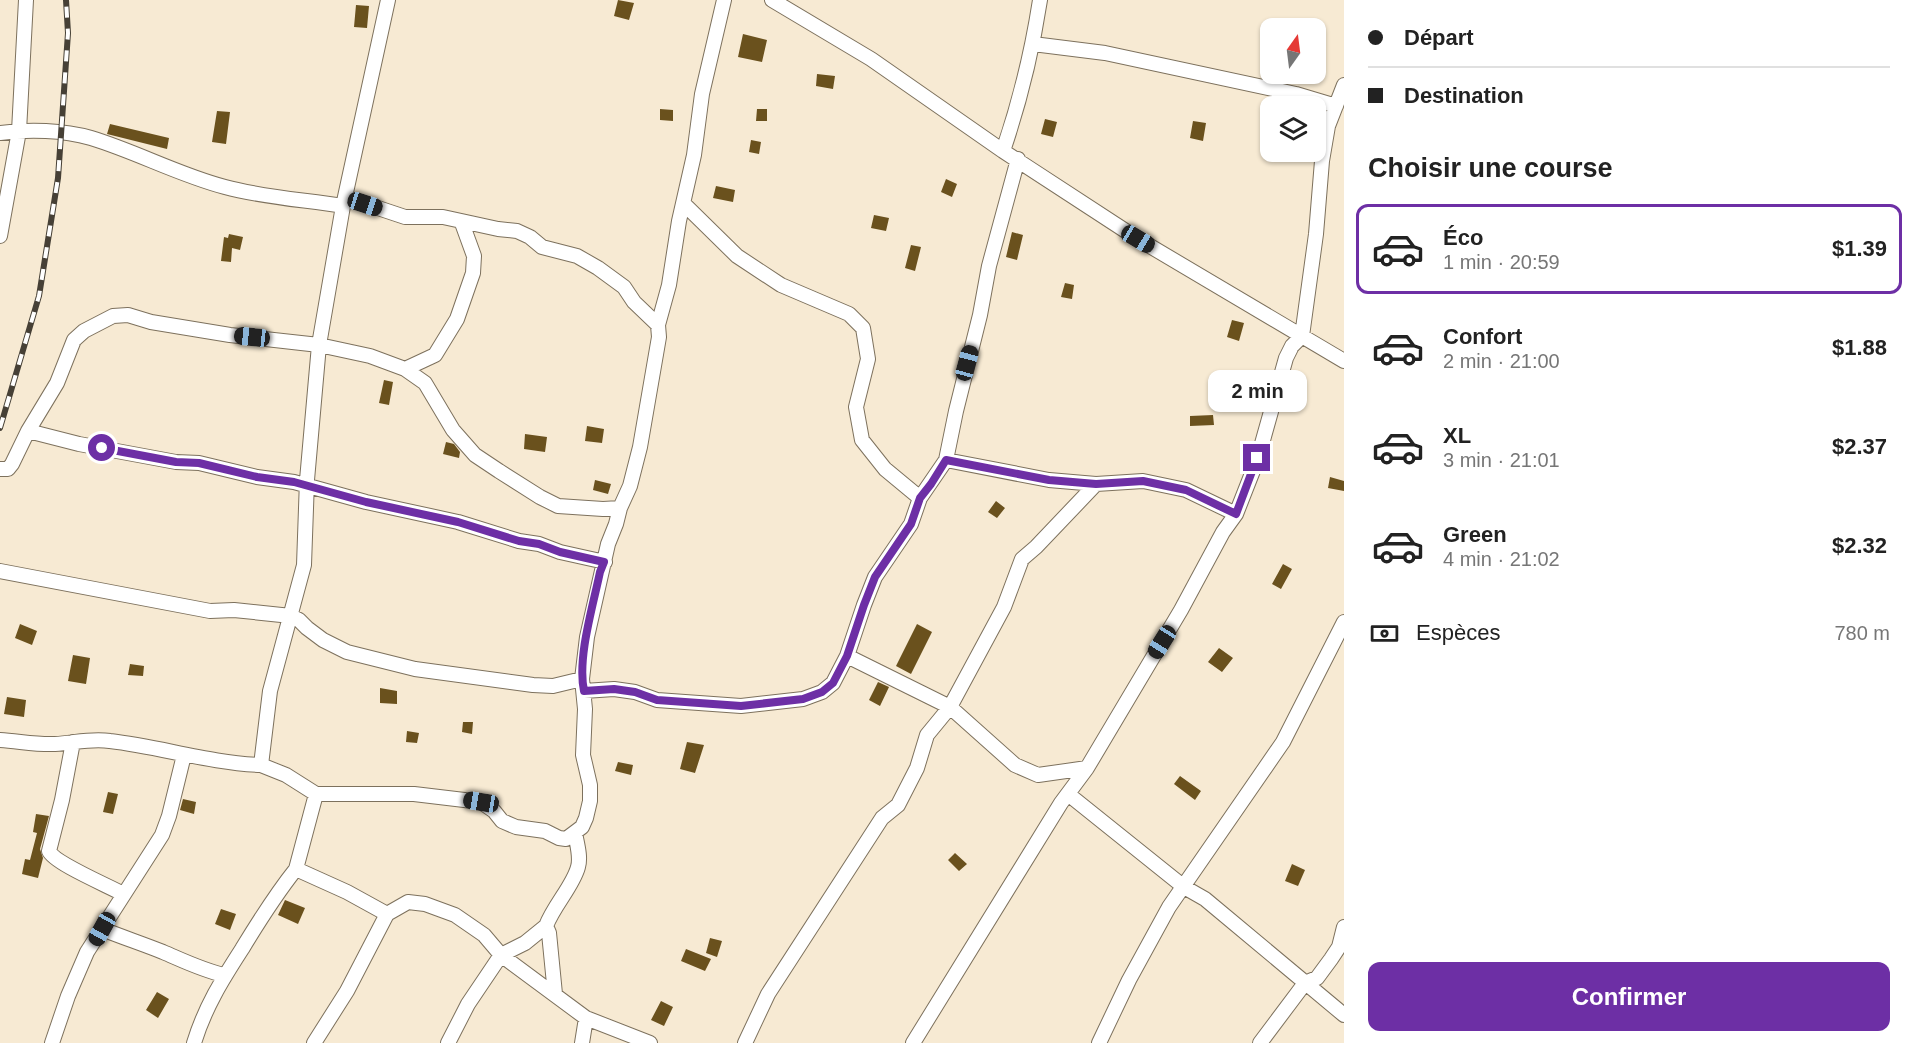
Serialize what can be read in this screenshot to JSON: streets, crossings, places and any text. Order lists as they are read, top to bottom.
{
  "north": "top",
  "page": {
    "banner": ["Départ", "Destination"],
    "heading": "Choisir une course",
    "list": [
      {
        "name": "Éco",
        "note": "1 min · 20:59",
        "value": "$1.39"
      },
      {
        "name": "Confort",
        "note": "2 min · 21:00",
        "value": "$1.88"
      },
      {
        "name": "XL",
        "note": "3 min · 21:01",
        "value": "$2.37"
      },
      {
        "name": "Green",
        "note": "4 min · 21:02",
        "value": "$2.32"
      }
    ],
    "bubble": "2 min",
    "pay": ["Espèces", "780 m"],
    "buttons": "Confirmer"
  }
}
